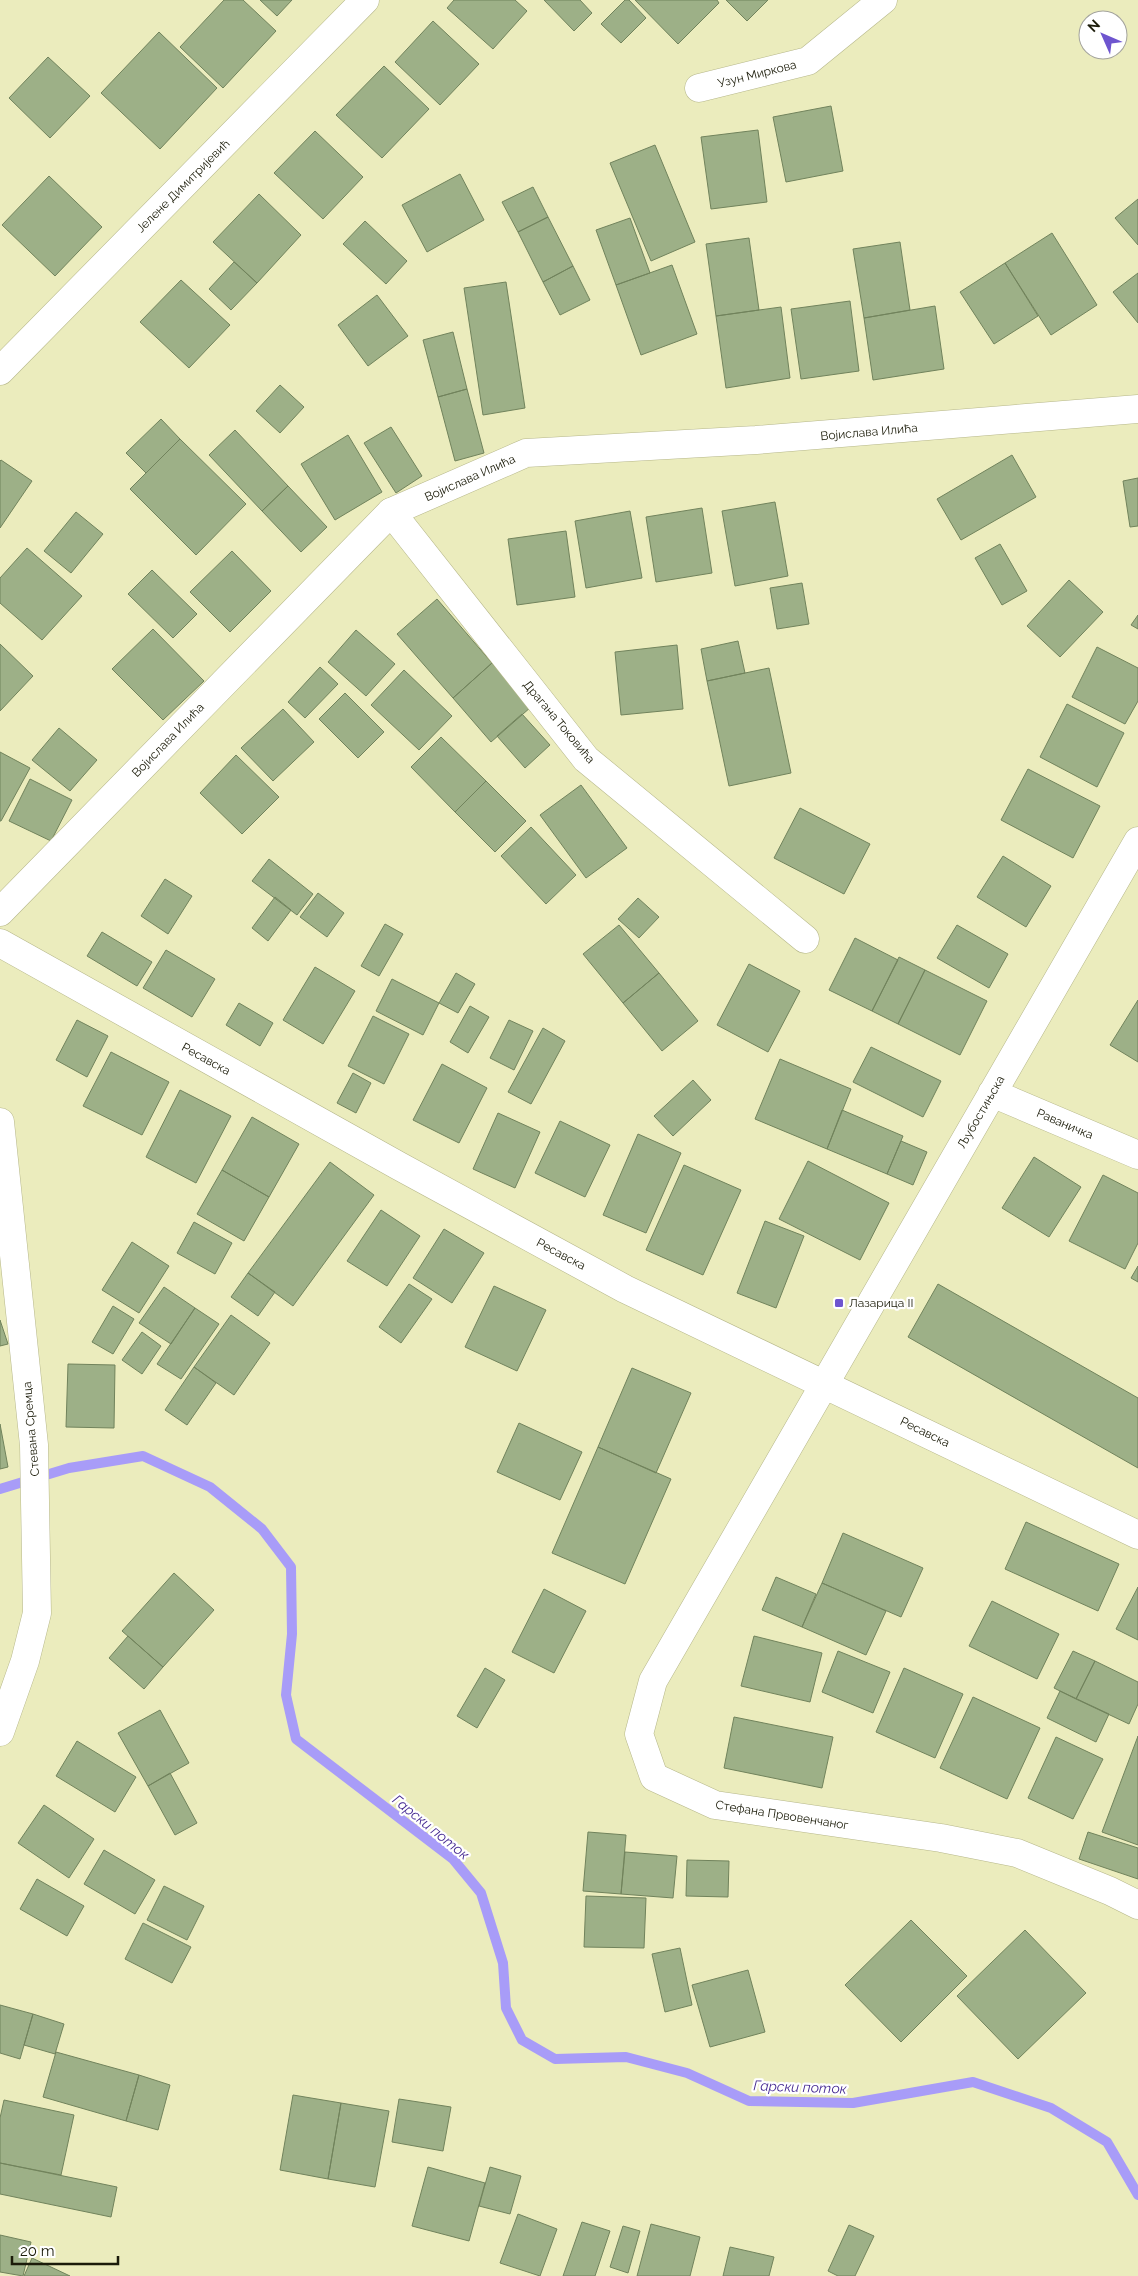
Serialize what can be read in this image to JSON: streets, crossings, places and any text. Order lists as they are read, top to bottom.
{
  "streets": {
    "street": [
      "Узун Миркова",
      "Јелене Димитријевић",
      "Војислава Илића",
      "Драгана Токовића",
      "Ресавска",
      "Љубостињска",
      "Раваничка",
      "Стевана Сремца",
      "Стефана Првовенчаног"
    ]
  },
  "crossings": [
    ["Војислава Илића", "Драгана Токовића"],
    ["Ресавска", "Љубостињска"],
    ["Ресавска", "Стефана Првовенчаног"],
    ["Љубостињска", "Раваничка"],
    ["Љубостињска", "Стефана Првовенчаног"]
  ],
  "water": ["Гарски поток"],
  "places": {
    "transit": ["Лазарица II"]
  },
  "scale_bar": "20 m",
  "north": "top left"
}
